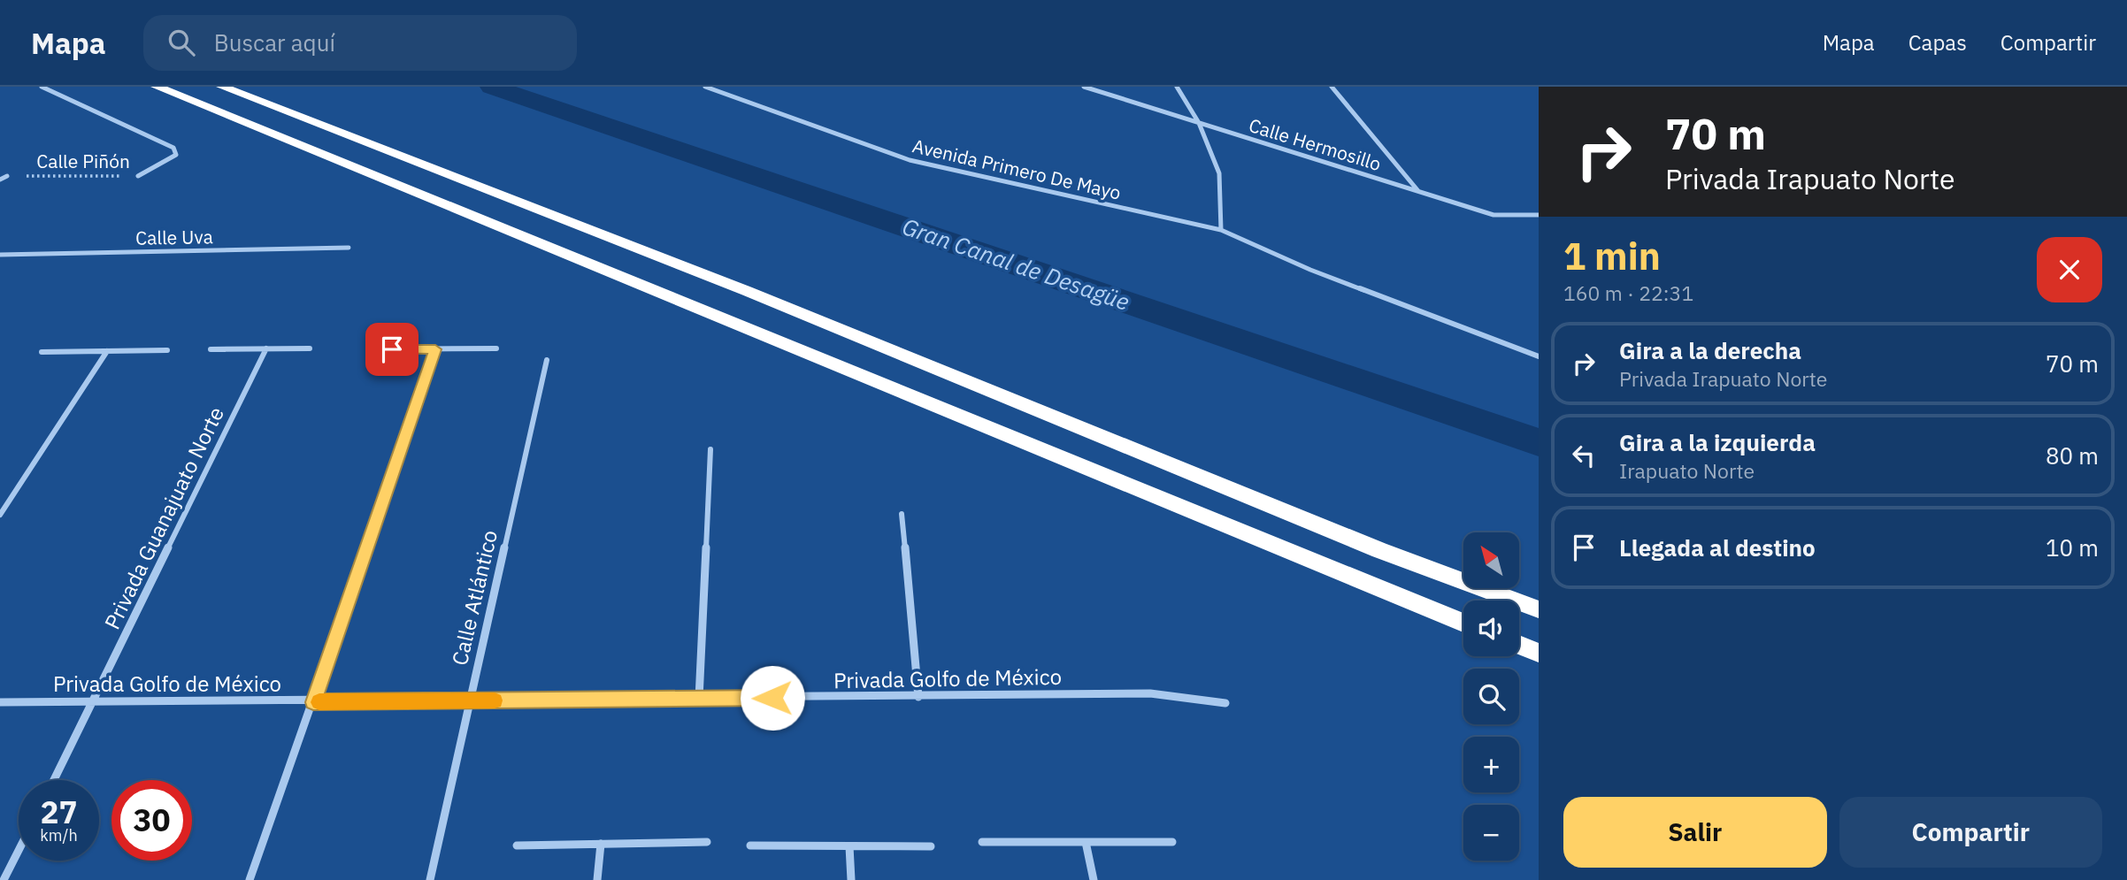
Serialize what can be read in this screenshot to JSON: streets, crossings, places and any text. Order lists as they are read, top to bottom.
{
  "streets": {
    "street": [
      "Calle Hermosillo",
      "Avenida Primero De Mayo",
      "Calle Uva",
      "Privada Guanajuato Norte",
      "Calle Atlántico",
      "Privada Golfo de México"
    ],
    "path": ["Calle Piñón"]
  },
  "crossings": [
    ["Privada Guanajuato Norte", "Privada Golfo de México"],
    ["Calle Atlántico", "Privada Golfo de México"]
  ],
  "water": ["Gran Canal de Desagüe"],
  "north": "top left",
  "page": {
    "header": "Mapa",
    "search": "Buscar aquí",
    "nav": ["Mapa", "Capas", "Compartir"],
    "turn": ["70 m", "Privada Irapuato Norte"],
    "heading": ["1 min", "160 m · 22:31"],
    "list": [
      {
        "name": "Gira a la derecha",
        "note": "Privada Irapuato Norte",
        "value": "70 m"
      },
      {
        "name": "Gira a la izquierda",
        "note": "Irapuato Norte",
        "value": "80 m"
      },
      {
        "name": "Llegada al destino",
        "value": "10 m"
      }
    ],
    "map_buttons": ["+", "−"],
    "speed": "27 km/h",
    "limit": "30",
    "buttons": ["Salir", "Compartir"]
  }
}
